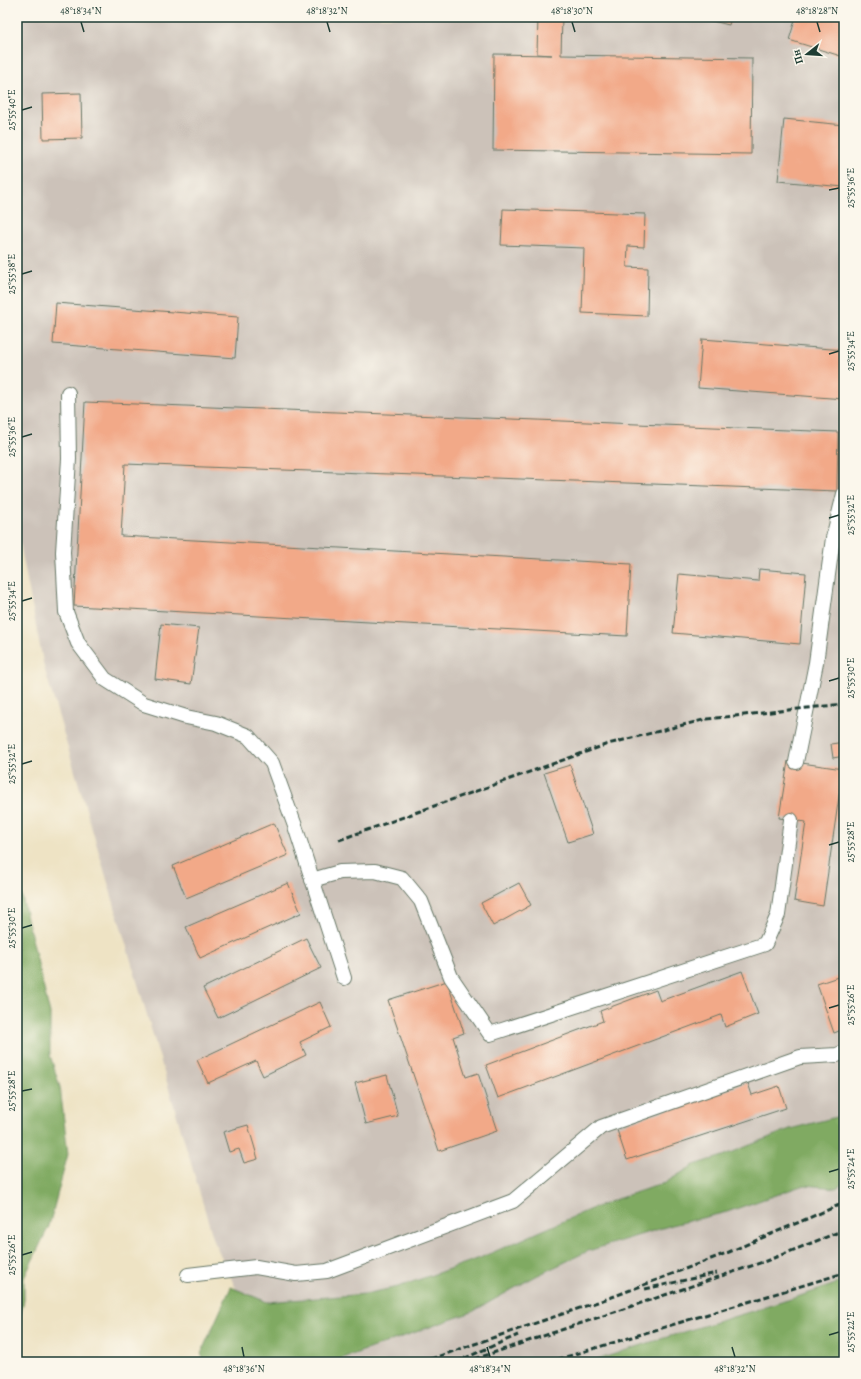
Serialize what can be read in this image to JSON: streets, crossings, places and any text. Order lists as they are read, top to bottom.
{
  "north": "left",
  "coordinates": [
    "48°18'34\"N",
    "48°18'32\"N",
    "48°18'30\"N",
    "48°18'28\"N",
    "25°55'40\"E",
    "25°55'36\"E",
    "25°55'38\"E",
    "25°55'34\"E",
    "25°55'32\"E",
    "25°55'30\"E",
    "25°55'28\"E",
    "25°55'26\"E",
    "25°55'24\"E",
    "25°55'22\"E",
    "48°18'36\"N"
  ]
}
